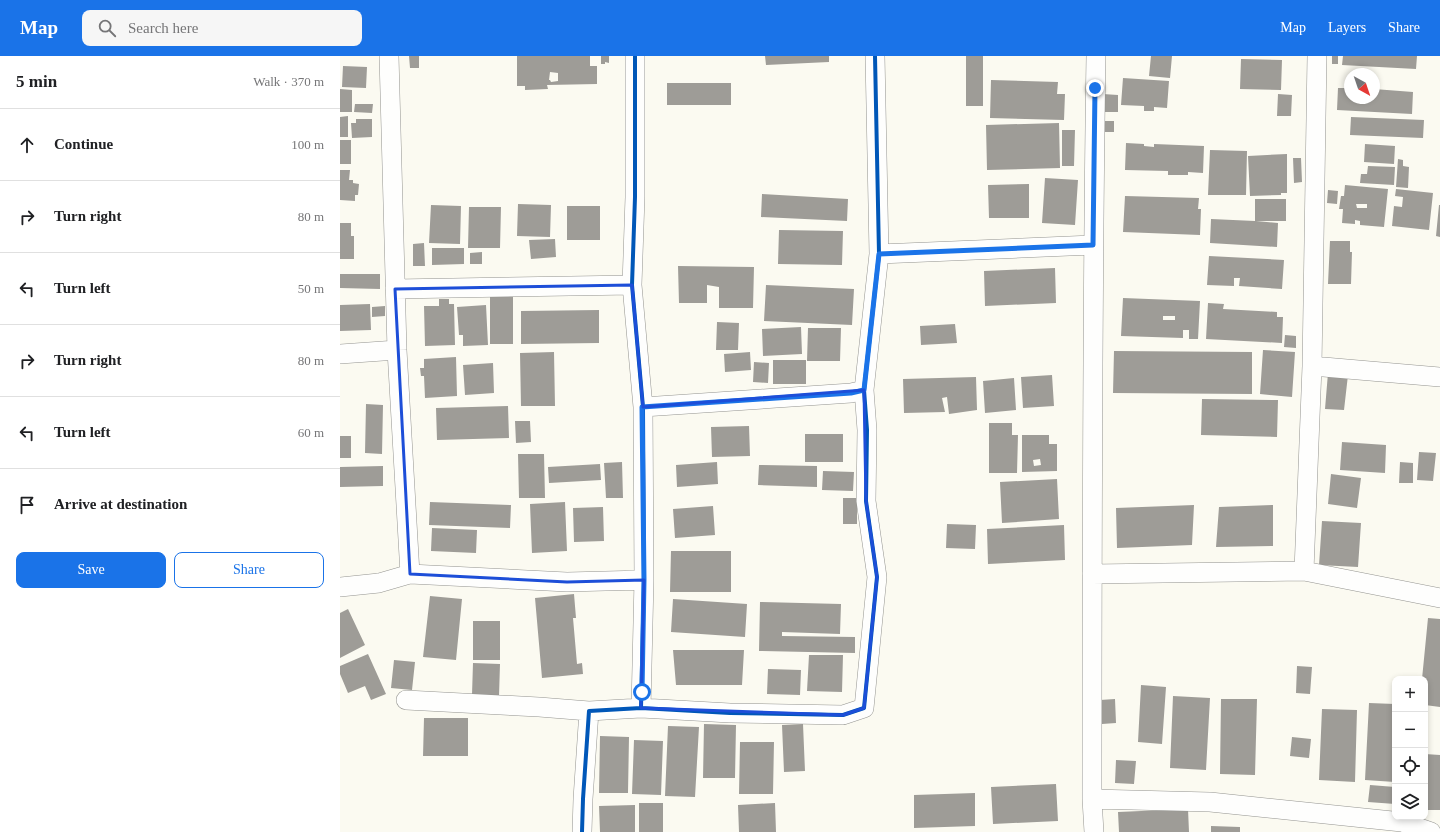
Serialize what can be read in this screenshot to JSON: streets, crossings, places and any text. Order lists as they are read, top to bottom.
{
  "north": "bottom right",
  "page": {
    "header": "Map",
    "search": "Search here",
    "nav": ["Map", "Layers", "Share"],
    "heading": ["5 min", "Walk · 370 m"],
    "list": [
      ["Continue", "100 m"],
      ["Turn right", "80 m"],
      ["Turn left", "50 m"],
      ["Turn right", "80 m"],
      ["Turn left", "60 m"],
      "Arrive at destination"
    ],
    "buttons": ["Save", "Share"],
    "map_buttons": ["+", "−"]
  }
}
